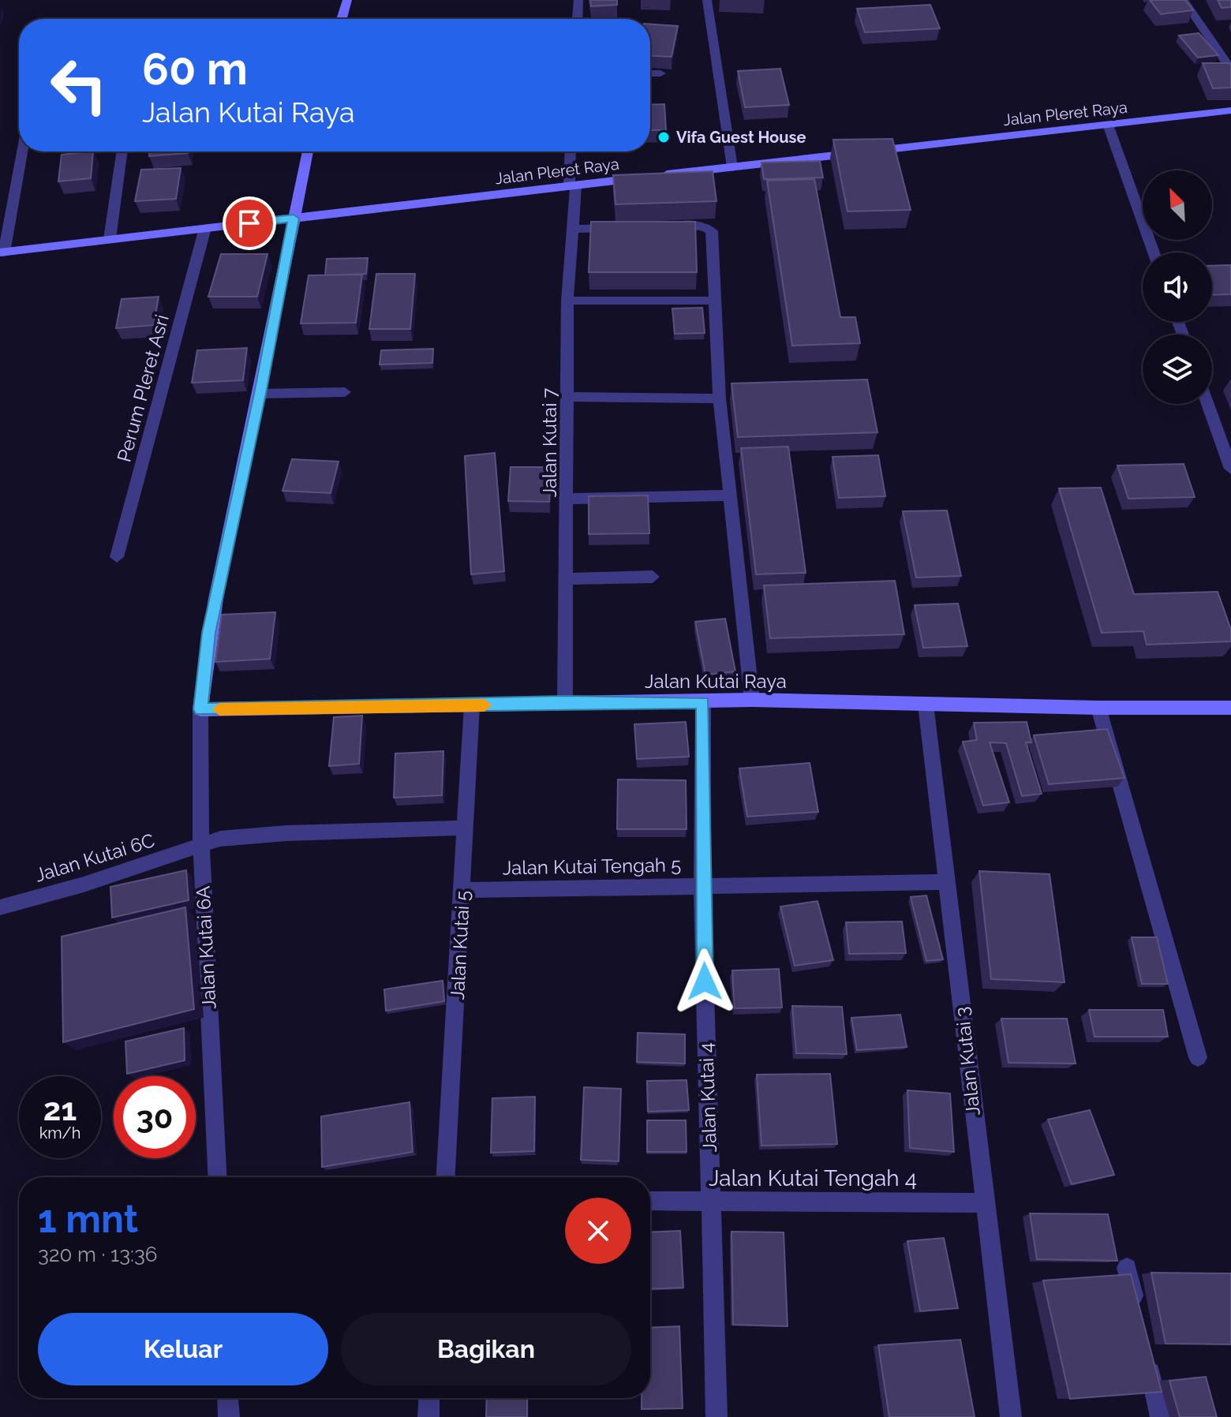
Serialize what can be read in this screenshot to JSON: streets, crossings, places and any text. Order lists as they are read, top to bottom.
{
  "streets": {
    "street": [
      "Jalan Pleret Raya",
      "Perum Pleret Asri",
      "Jalan Kutai 7",
      "Jalan Kutai Raya",
      "Jalan Kutai 6C",
      "Jalan Kutai Tengah 5",
      "Jalan Kutai 5",
      "Jalan Kutai 6A",
      "Jalan Kutai 3",
      "Jalan Kutai 4",
      "Jalan Kutai Tengah 4"
    ]
  },
  "crossings": [
    ["Jalan Pleret Raya", "Perum Pleret Asri"],
    ["Jalan Pleret Raya", "Jalan Kutai 7"],
    ["Jalan Kutai 7", "Jalan Kutai Raya"],
    ["Jalan Kutai Raya", "Jalan Kutai 5"],
    ["Jalan Kutai Raya", "Jalan Kutai 6A"],
    ["Jalan Kutai Raya", "Jalan Kutai 3"],
    ["Jalan Kutai Raya", "Jalan Kutai 4"],
    ["Jalan Kutai 6C", "Jalan Kutai 5"],
    ["Jalan Kutai 6C", "Jalan Kutai 6A"],
    ["Jalan Kutai Tengah 5", "Jalan Kutai 5"],
    ["Jalan Kutai Tengah 5", "Jalan Kutai 3"],
    ["Jalan Kutai Tengah 5", "Jalan Kutai 4"],
    ["Jalan Kutai 3", "Jalan Kutai Tengah 4"],
    ["Jalan Kutai 4", "Jalan Kutai Tengah 4"]
  ],
  "places": ["Vifa Guest House"],
  "north": "top left",
  "page": {
    "turn": ["60 m", "Jalan Kutai Raya"],
    "speed": "21 km/h",
    "limit": "30",
    "heading": ["1 mnt", "320 m · 13:36"],
    "buttons": ["Keluar", "Bagikan"]
  }
}
